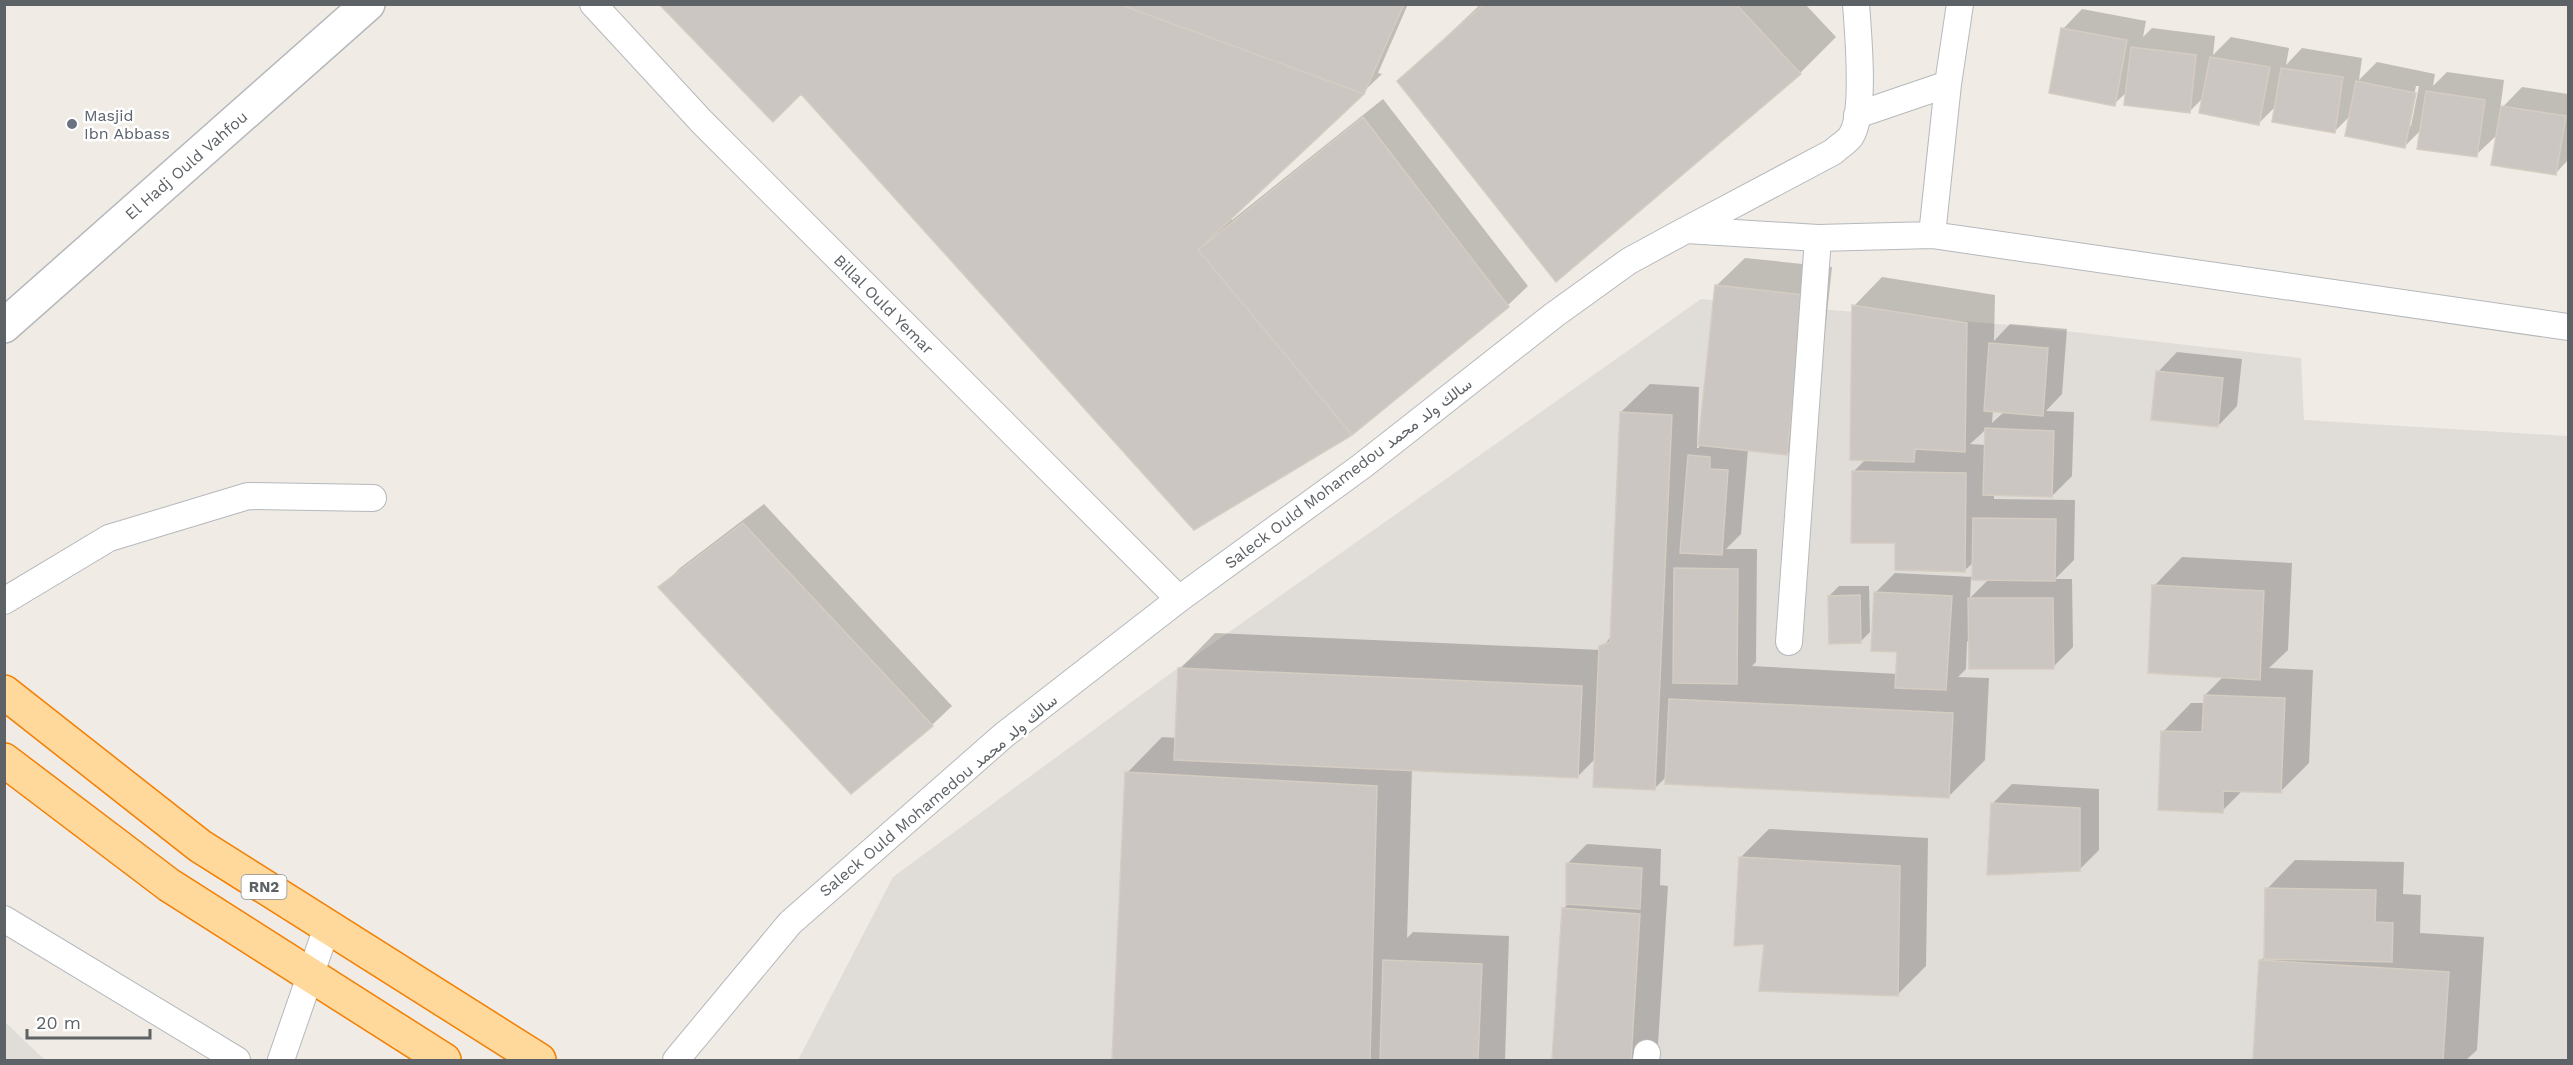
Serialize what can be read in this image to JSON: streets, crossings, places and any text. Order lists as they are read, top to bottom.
{
  "streets": {
    "highway": ["RN2"],
    "street": ["El Hadj Ould Vahfou"],
    "lane": ["Billal Ould Yemar", "Saleck Ould Mohamedou سالك ولد محمد"]
  },
  "crossings": [
    ["Billal Ould Yemar", "Saleck Ould Mohamedou سالك ولد محمد"]
  ],
  "places": ["Masjid Ibn Abbass"],
  "scale_bar": "20 m"
}
